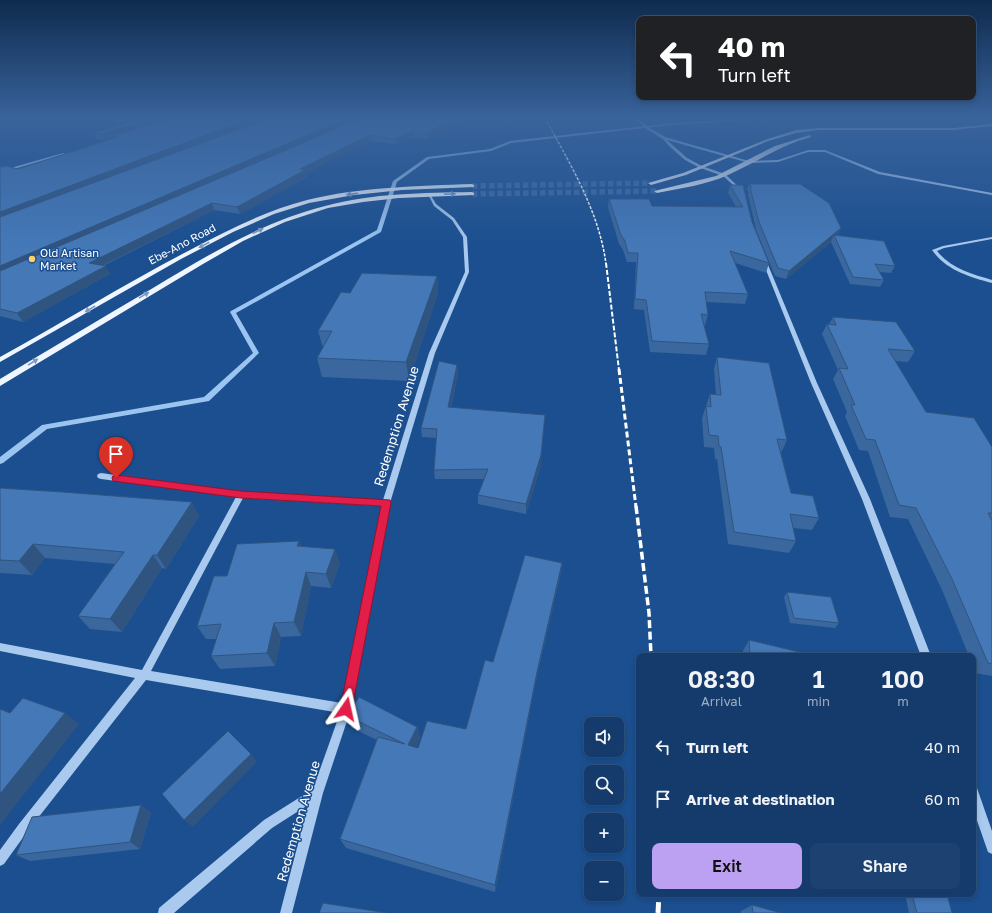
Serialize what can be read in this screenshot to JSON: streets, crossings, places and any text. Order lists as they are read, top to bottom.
{
  "streets": {
    "main road": ["Ebe-Ano Road"],
    "street": ["Redemption Avenue"]
  },
  "crossings": [
    ["Ebe-Ano Road", "Redemption Avenue"]
  ],
  "places": ["Old Artisan Market"],
  "page": {
    "turn": ["40 m", "Turn left"],
    "eta": [
      "08:30",
      "Arrival",
      "1",
      "min",
      "100",
      "m"
    ],
    "map_buttons": ["+", "−"],
    "list": [
      {
        "name": "Turn left",
        "value": "40 m"
      },
      {
        "name": "Arrive at destination",
        "value": "60 m"
      }
    ],
    "buttons": ["Exit", "Share"]
  }
}
